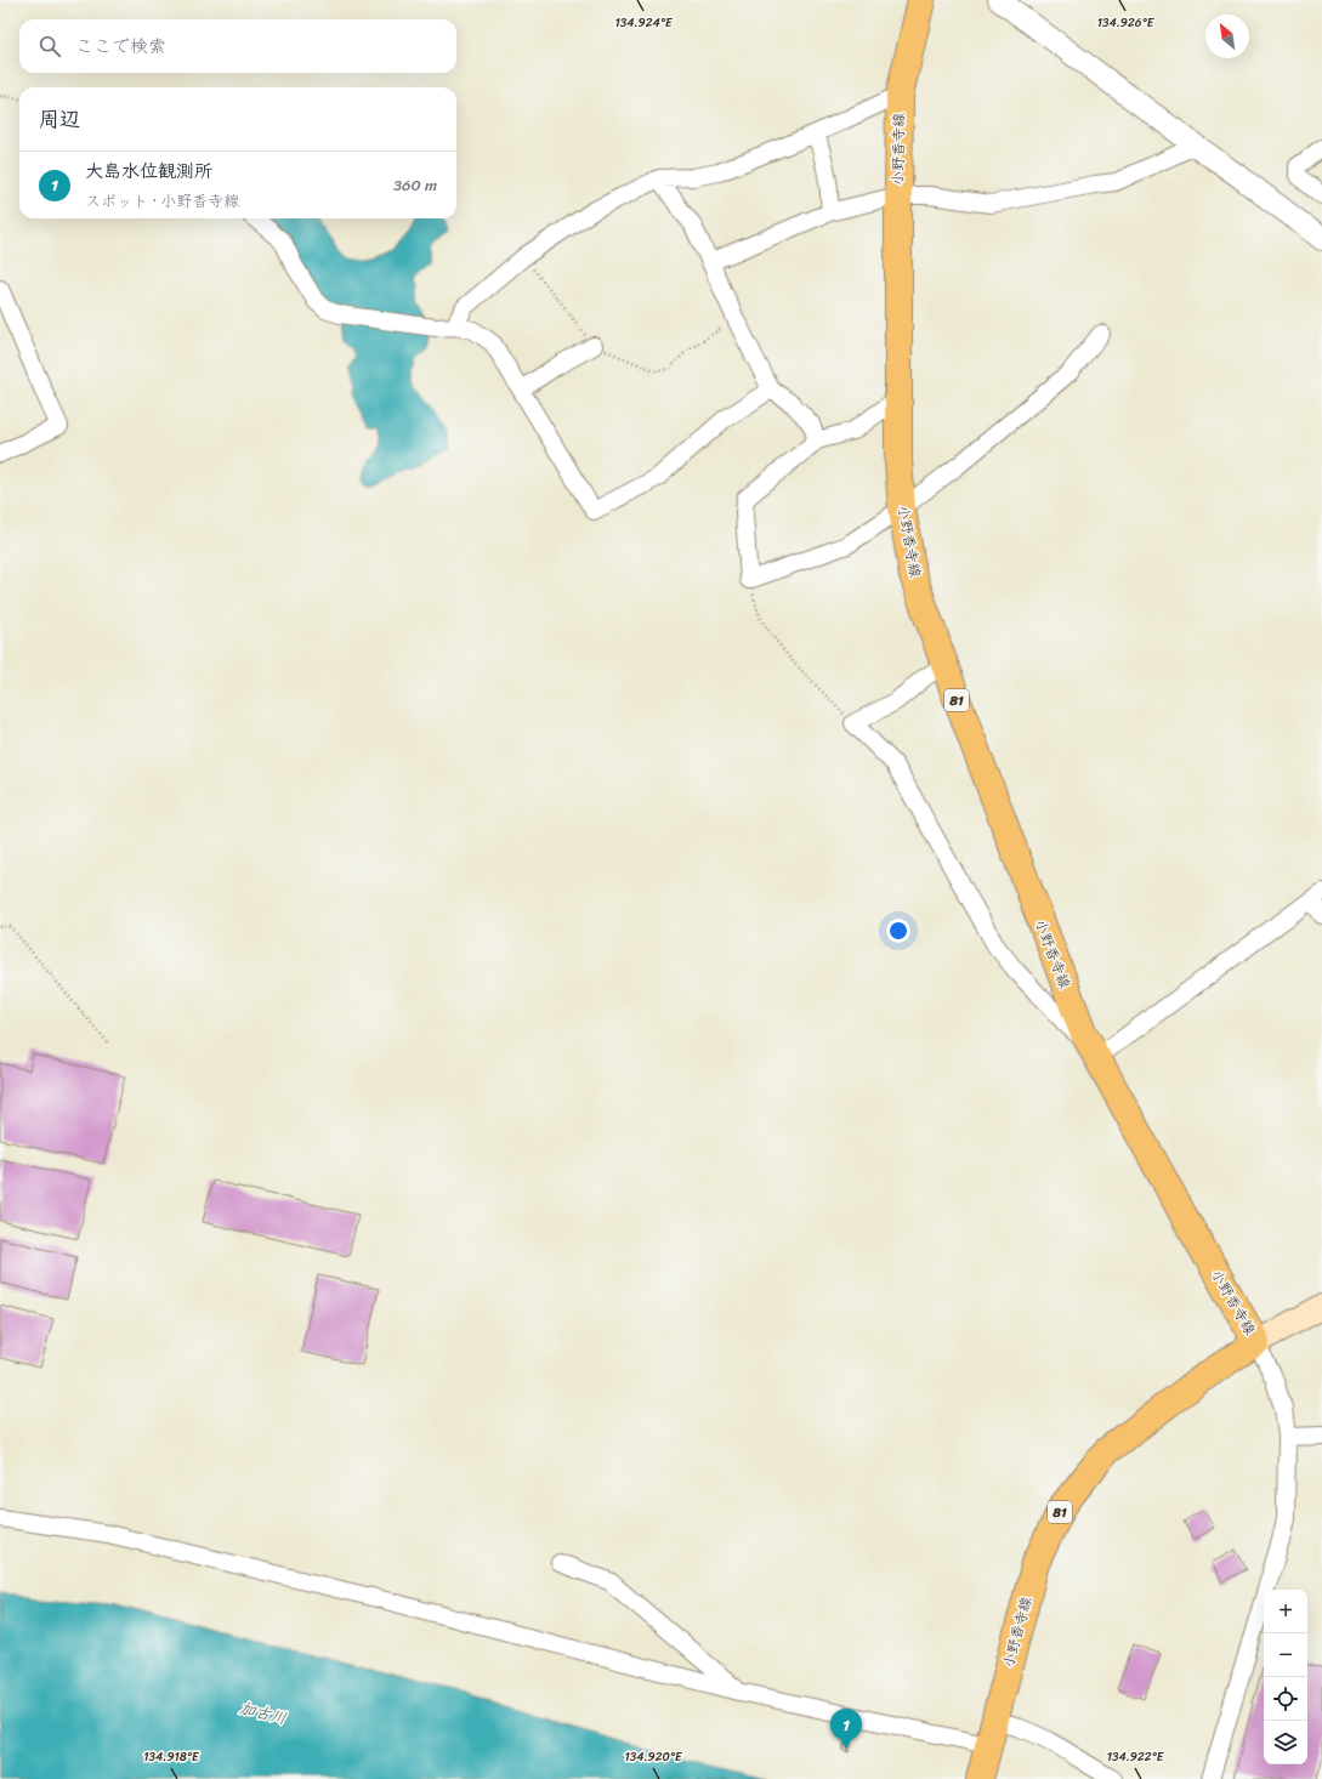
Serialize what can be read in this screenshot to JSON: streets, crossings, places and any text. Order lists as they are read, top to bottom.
{
  "streets": {
    "main road": ["小野香寺線", "81"]
  },
  "water": ["加古川"],
  "north": "top left",
  "page": {
    "search": "ここで検索",
    "heading": "周辺",
    "list": [
      {
        "mark": "1",
        "name": "大島水位観測所",
        "note": "スポット · 小野香寺線",
        "value": "360 m"
      }
    ],
    "map_buttons": ["+", "−"],
    "pins": "1"
  },
  "coordinates": [
    "134.924°E",
    "134.926°E",
    "134.918°E",
    "134.920°E",
    "134.922°E"
  ]
}
